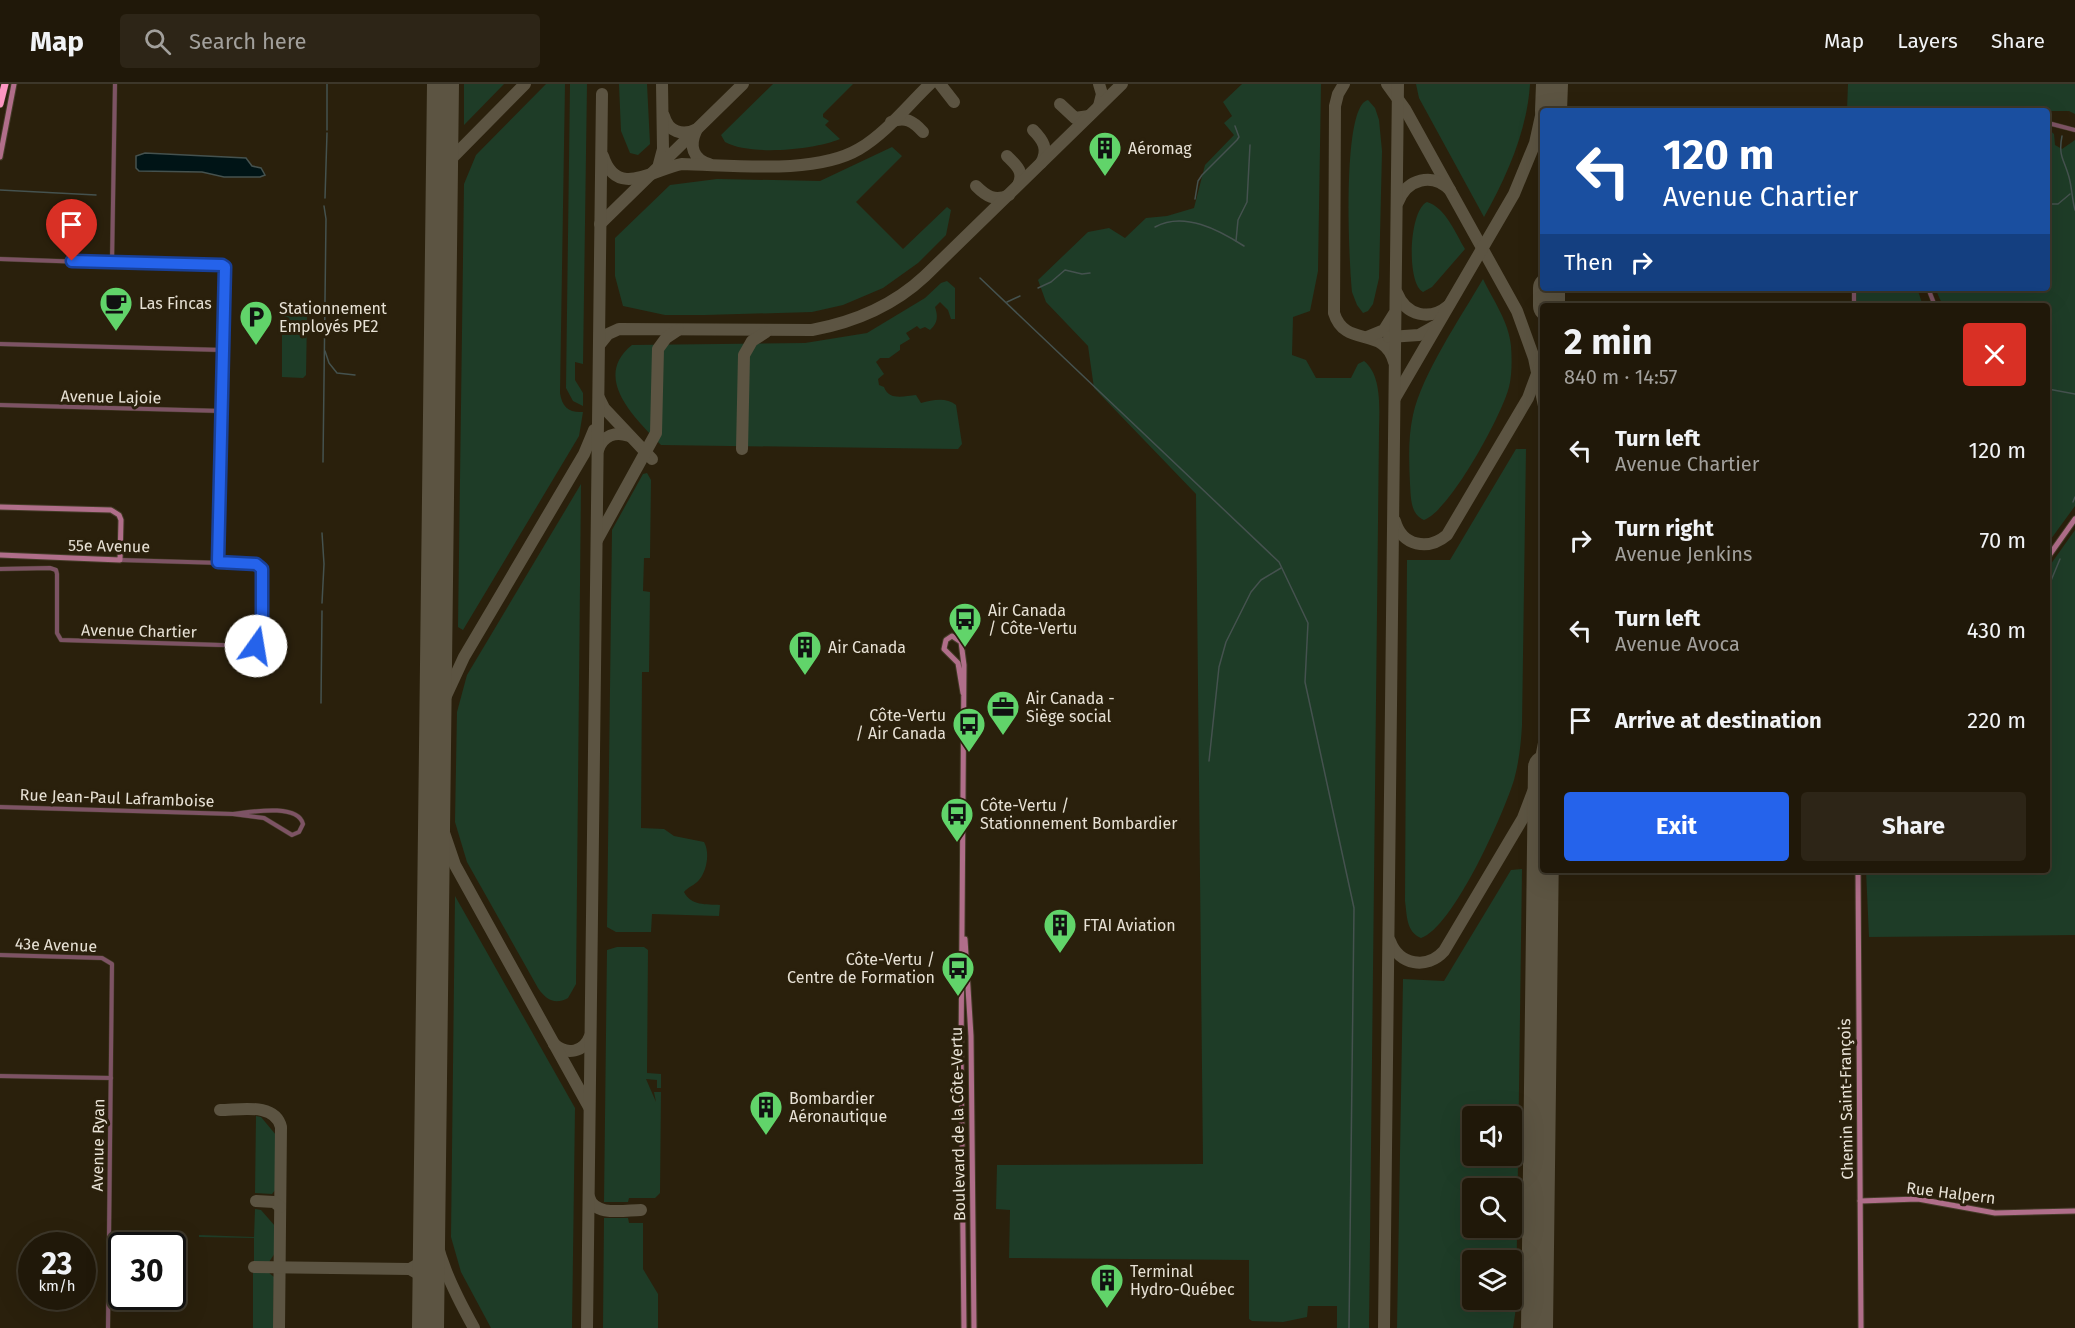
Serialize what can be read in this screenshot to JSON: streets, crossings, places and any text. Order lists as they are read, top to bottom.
{
  "streets": {
    "street": [
      "Avenue Lajoie",
      "55e Avenue",
      "Avenue Chartier",
      "Rue Jean-Paul Laframboise",
      "43e Avenue",
      "Chemin Saint-François",
      "Boulevard de la Côte-Vertu",
      "Avenue Ryan",
      "Rue Halpern"
    ]
  },
  "crossings": [
    ["55e Avenue", "Avenue Chartier"],
    ["43e Avenue", "Avenue Ryan"],
    ["Chemin Saint-François", "Rue Halpern"]
  ],
  "places": {
    "building": [
      "Aéromag",
      "Air Canada",
      "FTAI Aviation",
      "Bombardier Aéronautique",
      "Terminal Hydro-Québec"
    ],
    "cafe": ["Las Fincas"],
    "parking": ["Stationnement Employés PE2"],
    "bus stop": [
      "Air Canada / Côte-Vertu",
      "Côte-Vertu / Air Canada",
      "Côte-Vertu / Stationnement Bombardier",
      "Côte-Vertu / Centre de Formation"
    ],
    "office": ["Air Canada - Siège social"]
  },
  "page": {
    "header": "Map",
    "search": "Search here",
    "nav": ["Map", "Layers", "Share"],
    "turn": ["120 m", "Avenue Chartier"],
    "then": "Then",
    "heading": ["2 min", "840 m · 14:57"],
    "list": [
      {
        "name": "Turn left",
        "note": "Avenue Chartier",
        "value": "120 m"
      },
      {
        "name": "Turn right",
        "note": "Avenue Jenkins",
        "value": "70 m"
      },
      {
        "name": "Turn left",
        "note": "Avenue Avoca",
        "value": "430 m"
      },
      {
        "name": "Arrive at destination",
        "value": "220 m"
      }
    ],
    "buttons": ["Exit", "Share"],
    "speed": "23 km/h",
    "limit": "30"
  }
}
